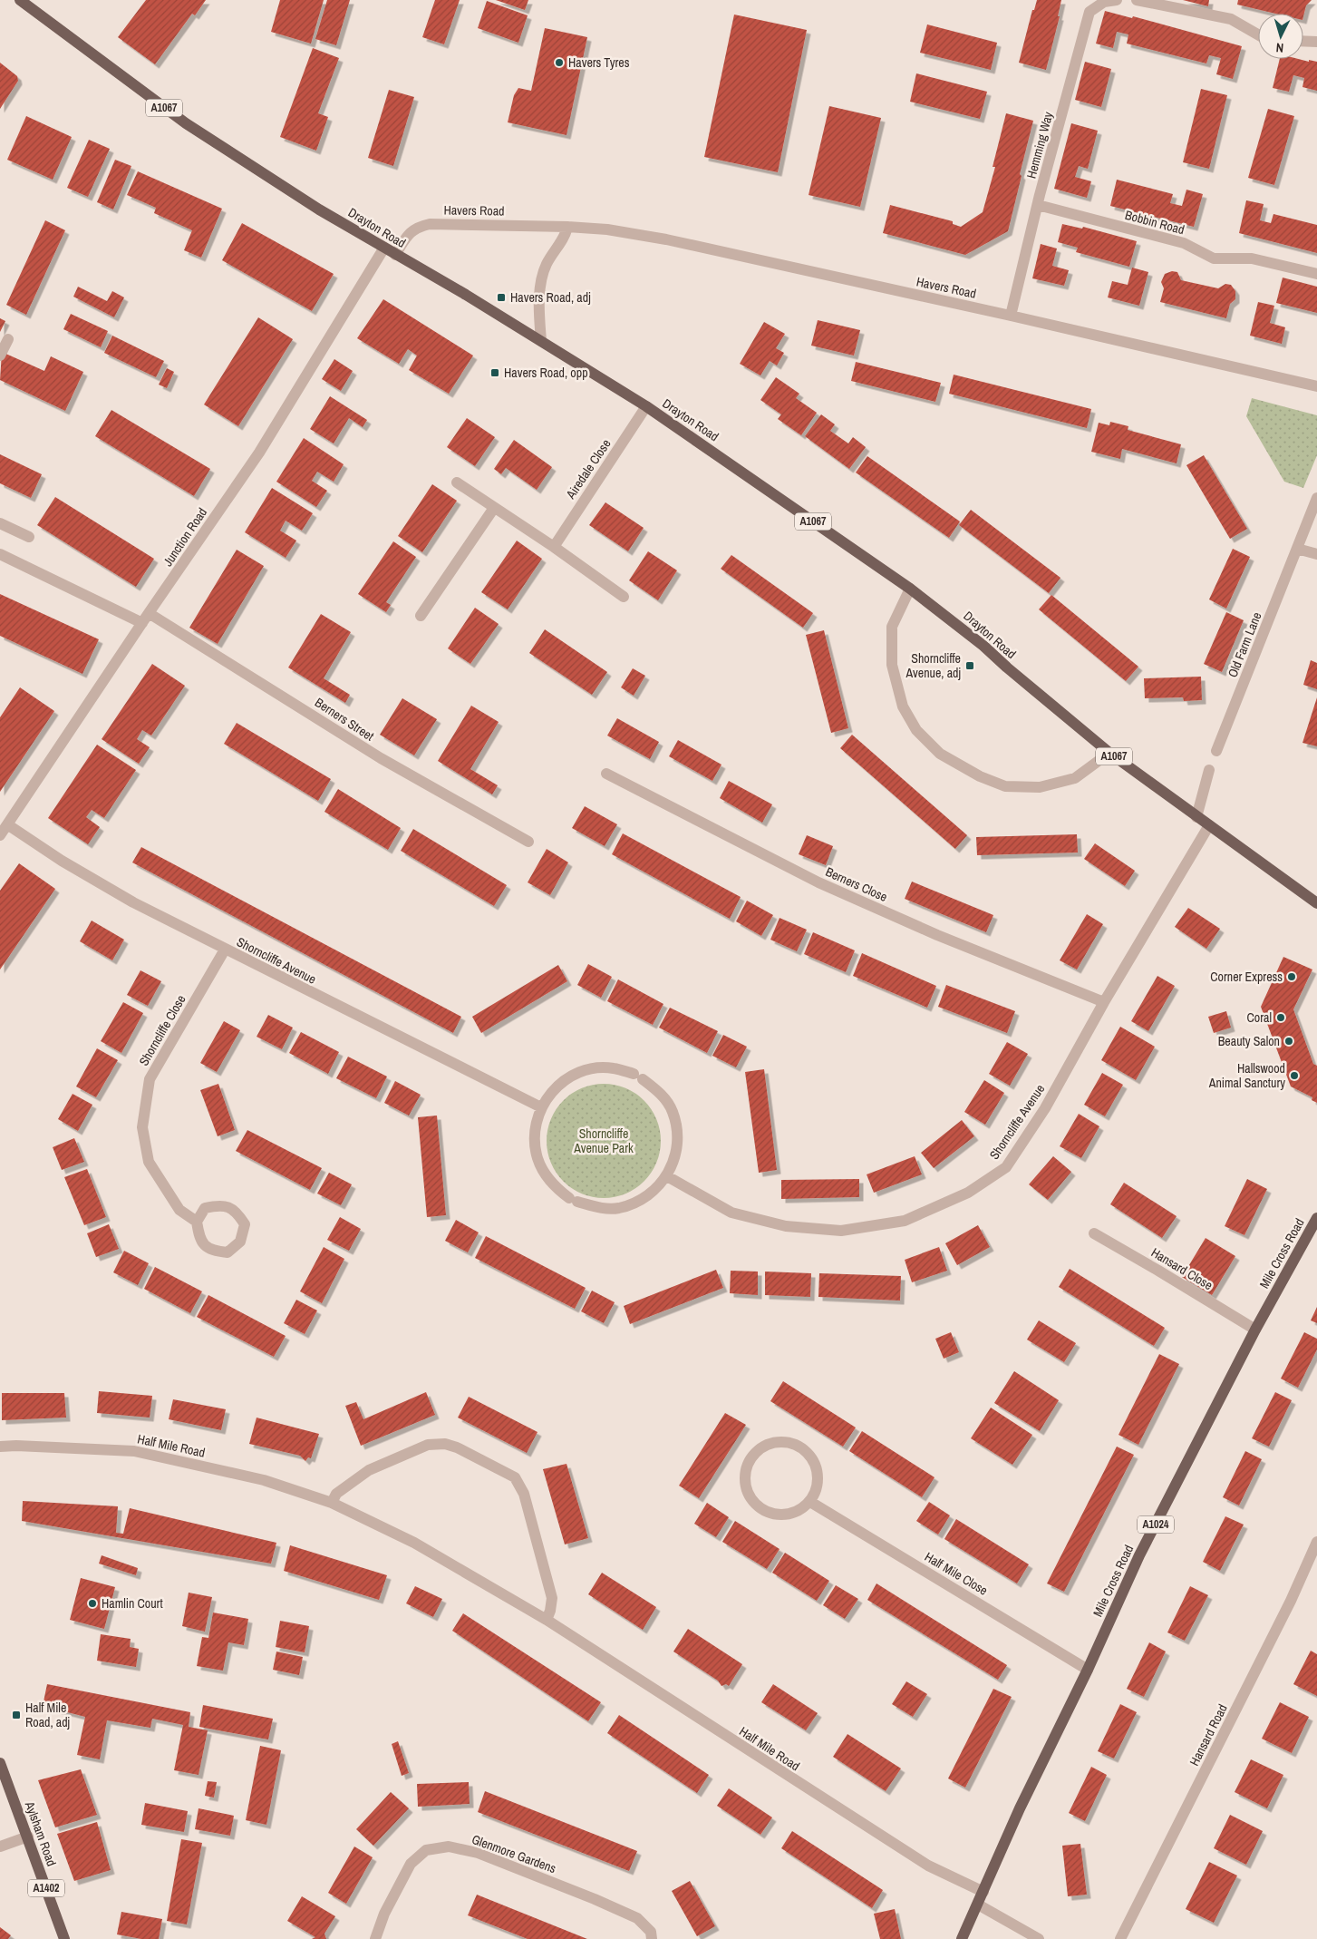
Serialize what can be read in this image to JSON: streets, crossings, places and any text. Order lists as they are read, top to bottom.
{
  "streets": {
    "main road": [
      "A1067",
      "Drayton Road",
      "Mile Cross Road",
      "A1024",
      "Aylsham Road",
      "A1402"
    ],
    "street": [
      "Hemming Way",
      "Havers Road",
      "Bobbin Road",
      "Airedale Close",
      "Junction Road",
      "Old Farm Lane",
      "Berners Street",
      "Berners Close",
      "Shorncliffe Avenue",
      "Shorncliffe Close",
      "Hansard Close",
      "Half Mile Road",
      "Half Mile Close",
      "Hansard Road",
      "Glenmore Gardens"
    ]
  },
  "crossings": [
    ["Hemming Way", "Havers Road"],
    ["Hemming Way", "Bobbin Road"],
    ["Havers Road", "Drayton Road"],
    ["Drayton Road", "Airedale Close"],
    ["Drayton Road", "Junction Road"],
    ["Drayton Road", "Shorncliffe Avenue"],
    ["Junction Road", "Berners Street"],
    ["Junction Road", "Shorncliffe Avenue"],
    ["Berners Close", "Shorncliffe Avenue"],
    ["Shorncliffe Avenue", "Shorncliffe Close"],
    ["Mile Cross Road", "Hansard Close"],
    ["Mile Cross Road", "Half Mile Road"],
    ["Mile Cross Road", "Half Mile Close"]
  ],
  "parks": ["Shorncliffe Avenue Park"],
  "places": {
    "other": [
      "Havers Tyres",
      "Corner Express",
      "Coral",
      "Beauty Salon",
      "Hallswood Animal Sanctury",
      "Hamlin Court"
    ],
    "transit": [
      "Havers Road, adj",
      "Havers Road, opp",
      "Shorncliffe Avenue, adj",
      "Half Mile Road, adj"
    ]
  },
  "north": "bottom"
}
